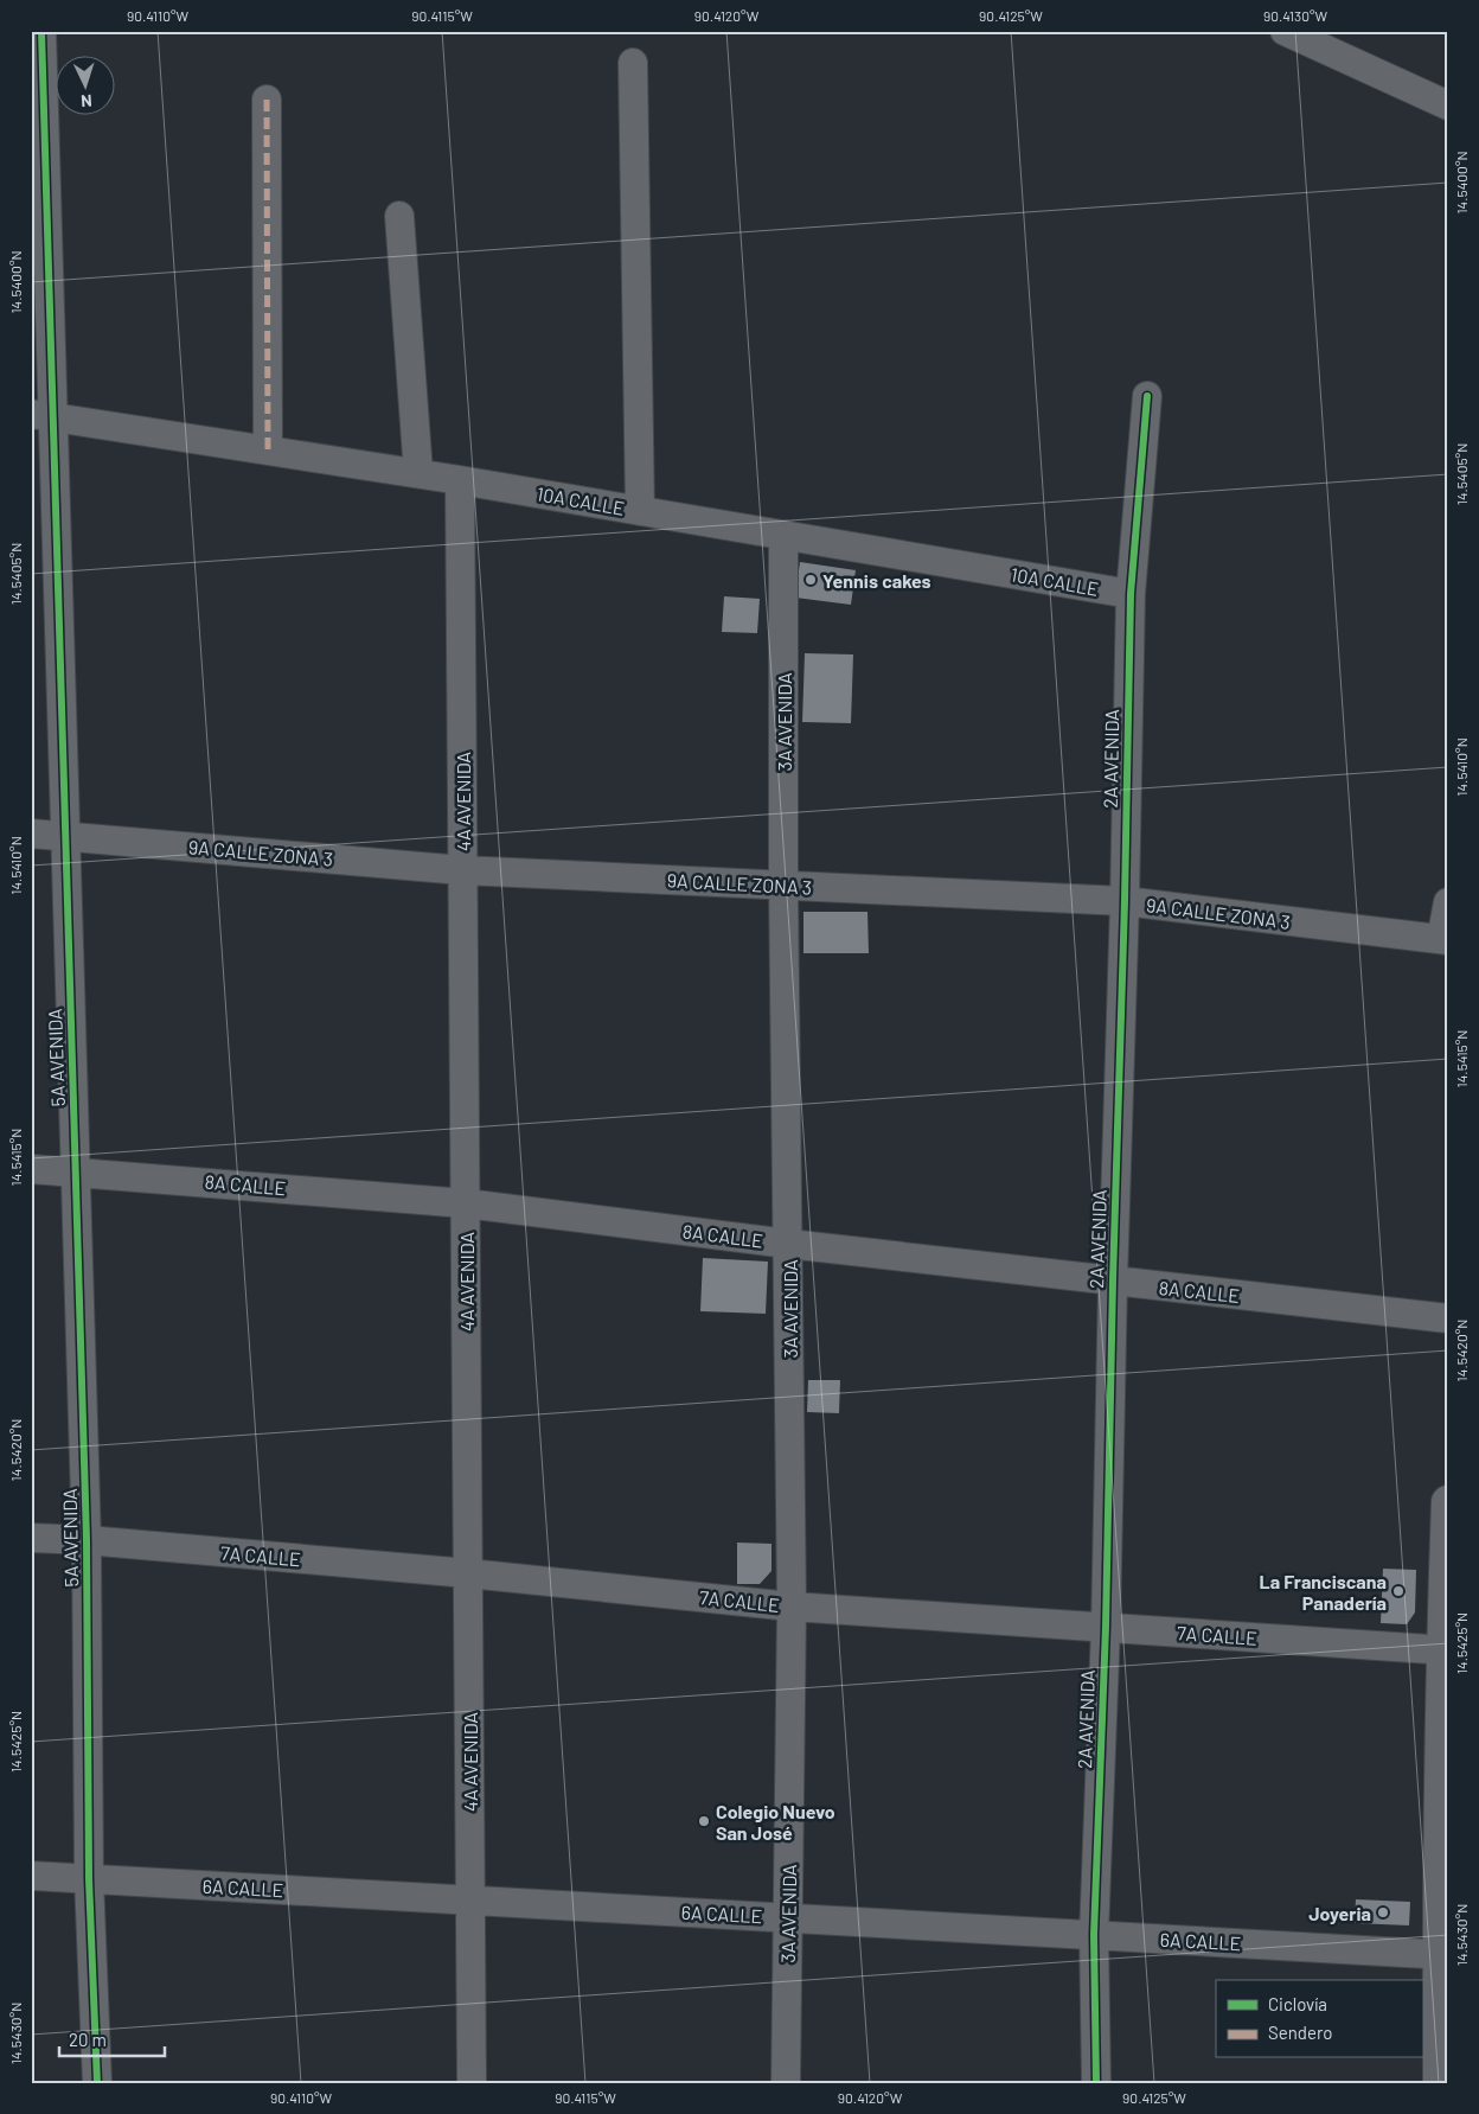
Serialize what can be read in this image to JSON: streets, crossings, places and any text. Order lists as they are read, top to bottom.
{
  "streets": {
    "street": [
      "10A CALLE",
      "3A AVENIDA",
      "2A AVENIDA",
      "4A AVENIDA",
      "9A CALLE ZONA 3",
      "5A AVENIDA",
      "8A CALLE",
      "7A CALLE",
      "6A CALLE"
    ]
  },
  "crossings": [
    ["10A CALLE", "3A AVENIDA"],
    ["10A CALLE", "2A AVENIDA"],
    ["10A CALLE", "4A AVENIDA"],
    ["10A CALLE", "5A AVENIDA"],
    ["3A AVENIDA", "9A CALLE ZONA 3"],
    ["3A AVENIDA", "8A CALLE"],
    ["3A AVENIDA", "7A CALLE"],
    ["3A AVENIDA", "6A CALLE"],
    ["2A AVENIDA", "9A CALLE ZONA 3"],
    ["2A AVENIDA", "8A CALLE"],
    ["2A AVENIDA", "7A CALLE"],
    ["2A AVENIDA", "6A CALLE"],
    ["4A AVENIDA", "9A CALLE ZONA 3"],
    ["4A AVENIDA", "8A CALLE"],
    ["4A AVENIDA", "7A CALLE"],
    ["4A AVENIDA", "6A CALLE"],
    ["9A CALLE ZONA 3", "5A AVENIDA"],
    ["5A AVENIDA", "8A CALLE"],
    ["5A AVENIDA", "7A CALLE"],
    ["5A AVENIDA", "6A CALLE"]
  ],
  "places": [
    "Yennis cakes",
    "La Franciscana Panadería",
    "Colegio Nuevo San José",
    "Joyeria"
  ],
  "legend": ["Ciclovía", "Sendero"],
  "scale_bar": "20 m",
  "north": "bottom",
  "coordinates": [
    "90.4110°W",
    "90.4115°W",
    "90.4120°W",
    "90.4125°W",
    "90.4130°W",
    "14.5400°N",
    "14.5405°N",
    "14.5410°N",
    "14.5415°N",
    "14.5420°N",
    "14.5425°N",
    "14.5430°N"
  ]
}
